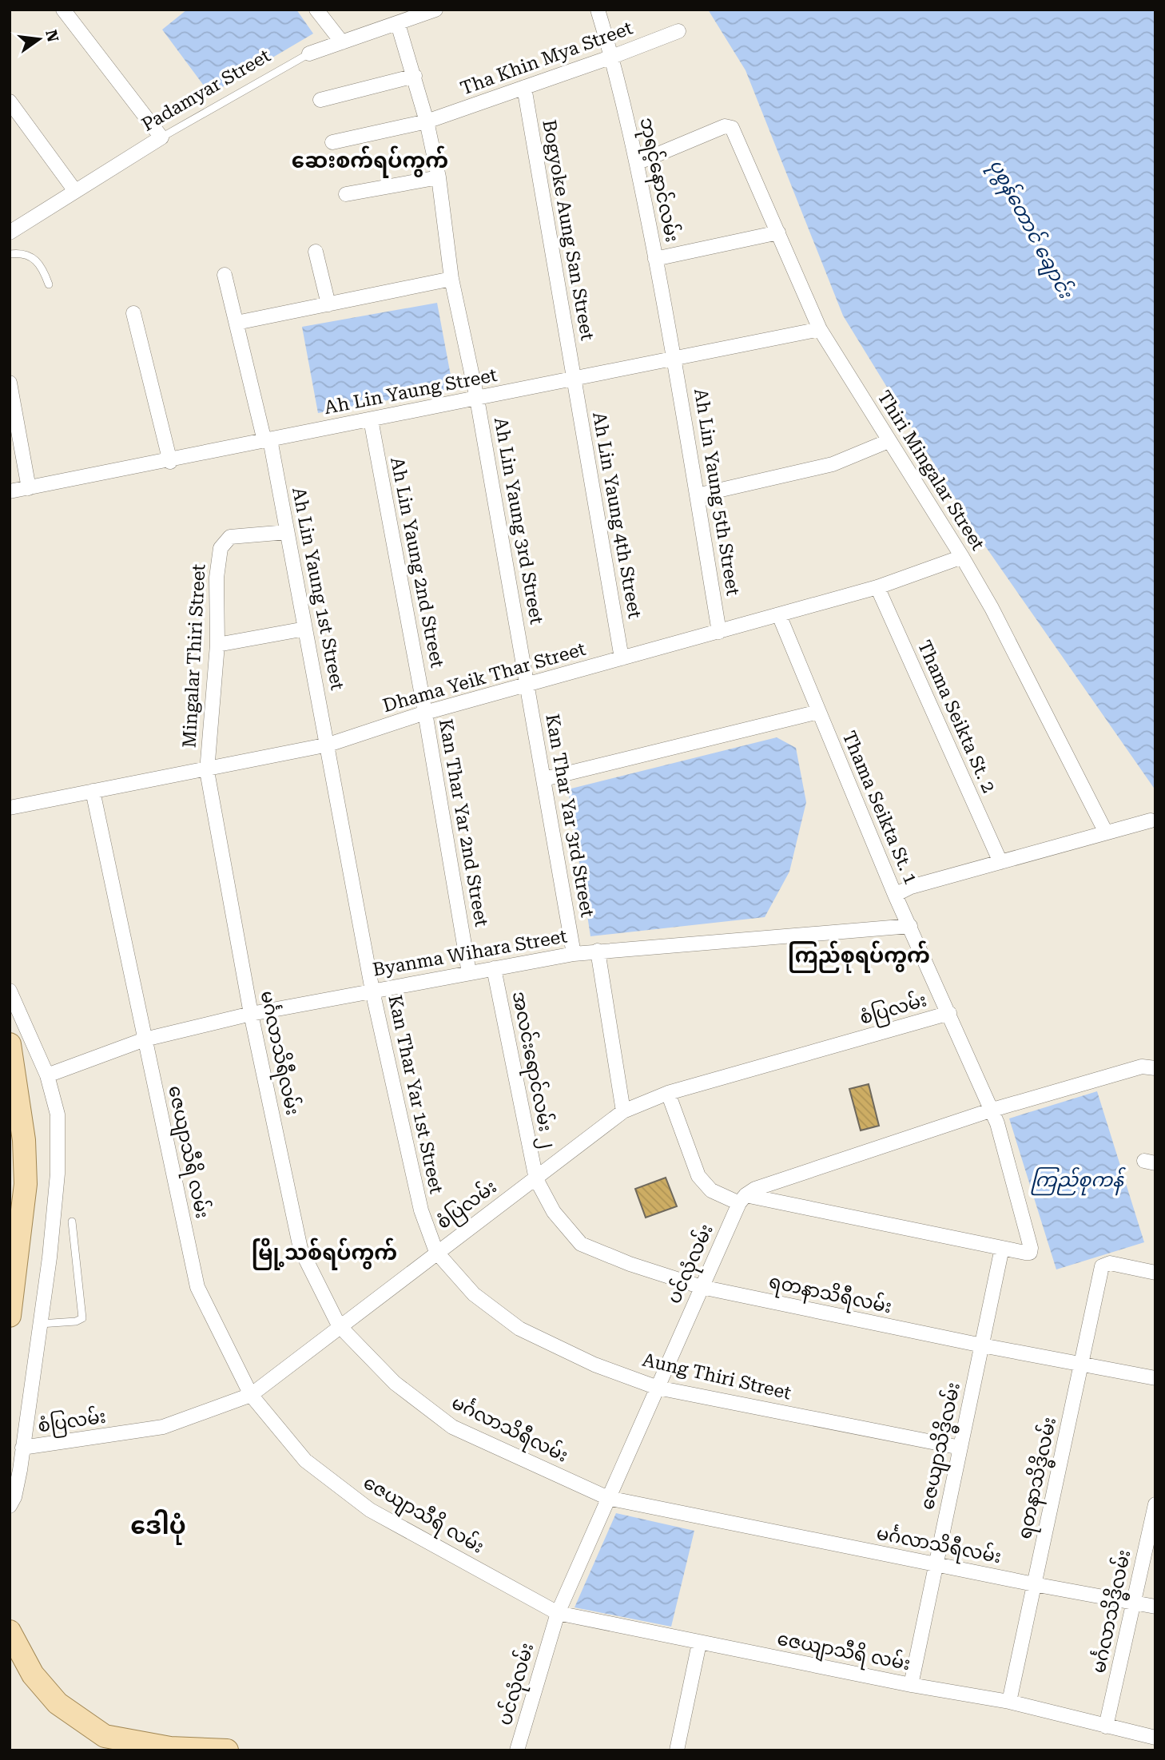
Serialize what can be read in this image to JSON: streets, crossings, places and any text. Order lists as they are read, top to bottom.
{
  "streets": {
    "street": [
      "Tha Khin Mya Street",
      "Padamyar Street",
      "ဘုရင့်နောင်လမ်း",
      "Bogyoke Aung San Street",
      "Ah Lin Yaung Street",
      "Thiri Mingalar Street",
      "Ah Lin Yaung 5th Street",
      "Ah Lin Yaung 4th Street",
      "Ah Lin Yaung 3rd Street",
      "Ah Lin Yaung 2nd Street",
      "Ah Lin Yaung 1st Street",
      "Mingalar Thiri Street",
      "Dhama Yeik Thar Street",
      "Thama Seikta St. 2",
      "Thama Seikta St. 1",
      "Kan Thar Yar 3rd Street",
      "Kan Thar Yar 2nd Street",
      "Byanma Wihara Street",
      "စံပြလမ်း",
      "မင်္ဂလာသိရီလမ်း",
      "အလင်းရောင်လမ်း ၂",
      "Kan Thar Yar 1st Street",
      "ဇေယျာသီရိ လမ်း",
      "ပင်လုံလမ်း",
      "ရတနာသိရီလမ်း",
      "Aung Thiri Street",
      "ဇေယျာသိဒ္ဓိလမ်း",
      "ရတနာသိဒ္ဓိလမ်း",
      "မင်္ဂလာသိဒ္ဓိလမ်း"
    ]
  },
  "crossings": [
    ["Tha Khin Mya Street", "ဘုရင့်နောင်လမ်း"],
    ["Tha Khin Mya Street", "Bogyoke Aung San Street"],
    ["ဘုရင့်နောင်လမ်း", "Ah Lin Yaung Street"],
    ["ဘုရင့်နောင်လမ်း", "Thiri Mingalar Street"],
    ["ဘုရင့်နောင်လမ်း", "Ah Lin Yaung 5th Street"],
    ["Bogyoke Aung San Street", "Ah Lin Yaung Street"],
    ["Bogyoke Aung San Street", "Ah Lin Yaung 4th Street"],
    ["Ah Lin Yaung Street", "Thiri Mingalar Street"],
    ["Ah Lin Yaung Street", "Ah Lin Yaung 5th Street"],
    ["Ah Lin Yaung Street", "Ah Lin Yaung 4th Street"],
    ["Ah Lin Yaung Street", "Ah Lin Yaung 3rd Street"],
    ["Ah Lin Yaung Street", "Ah Lin Yaung 2nd Street"],
    ["Ah Lin Yaung Street", "Ah Lin Yaung 1st Street"],
    ["Thiri Mingalar Street", "Dhama Yeik Thar Street"],
    ["Ah Lin Yaung 5th Street", "Dhama Yeik Thar Street"],
    ["Ah Lin Yaung 4th Street", "Dhama Yeik Thar Street"],
    ["Ah Lin Yaung 3rd Street", "Dhama Yeik Thar Street"],
    ["Ah Lin Yaung 3rd Street", "Kan Thar Yar 3rd Street"],
    ["Ah Lin Yaung 2nd Street", "Dhama Yeik Thar Street"],
    ["Ah Lin Yaung 2nd Street", "Kan Thar Yar 2nd Street"],
    ["Ah Lin Yaung 1st Street", "Mingalar Thiri Street"],
    ["Ah Lin Yaung 1st Street", "Dhama Yeik Thar Street"],
    ["Ah Lin Yaung 1st Street", "Kan Thar Yar 1st Street"],
    ["Mingalar Thiri Street", "Dhama Yeik Thar Street"],
    ["Mingalar Thiri Street", "မင်္ဂလာသိရီလမ်း"],
    ["Dhama Yeik Thar Street", "Thama Seikta St. 2"],
    ["Dhama Yeik Thar Street", "Thama Seikta St. 1"],
    ["Dhama Yeik Thar Street", "Kan Thar Yar 3rd Street"],
    ["Dhama Yeik Thar Street", "Kan Thar Yar 2nd Street"],
    ["Dhama Yeik Thar Street", "မင်္ဂလာသိရီလမ်း"],
    ["Dhama Yeik Thar Street", "Kan Thar Yar 1st Street"],
    ["Dhama Yeik Thar Street", "ဇေယျာသီရိ လမ်း"],
    ["Thama Seikta St. 1", "Byanma Wihara Street"],
    ["Thama Seikta St. 1", "စံပြလမ်း"],
    ["Thama Seikta St. 1", "ဇေယျာသိဒ္ဓိလမ်း"],
    ["Kan Thar Yar 3rd Street", "Byanma Wihara Street"],
    ["Kan Thar Yar 2nd Street", "Byanma Wihara Street"],
    ["Byanma Wihara Street", "မင်္ဂလာသိရီလမ်း"],
    ["Byanma Wihara Street", "အလင်းရောင်လမ်း ၂"],
    ["Byanma Wihara Street", "Kan Thar Yar 1st Street"],
    ["Byanma Wihara Street", "ဇေယျာသီရိ လမ်း"],
    ["စံပြလမ်း", "မင်္ဂလာသိရီလမ်း"],
    ["စံပြလမ်း", "အလင်းရောင်လမ်း ၂"],
    ["စံပြလမ်း", "Kan Thar Yar 1st Street"],
    ["စံပြလမ်း", "ဇေယျာသီရိ လမ်း"],
    ["စံပြလမ်း", "ရတနာသိရီလမ်း"],
    ["စံပြလမ်း", "Aung Thiri Street"],
    ["မင်္ဂလာသိရီလမ်း", "ပင်လုံလမ်း"],
    ["မင်္ဂလာသိရီလမ်း", "ဇေယျာသိဒ္ဓိလမ်း"],
    ["မင်္ဂလာသိရီလမ်း", "ရတနာသိဒ္ဓိလမ်း"],
    ["မင်္ဂလာသိရီလမ်း", "မင်္ဂလာသိဒ္ဓိလမ်း"],
    ["အလင်းရောင်လမ်း ၂", "ရတနာသိရီလမ်း"],
    ["Kan Thar Yar 1st Street", "Aung Thiri Street"],
    ["ဇေယျာသီရိ လမ်း", "ပင်လုံလမ်း"],
    ["ဇေယျာသီရိ လမ်း", "ဇေယျာသိဒ္ဓိလမ်း"],
    ["ဇေယျာသီရိ လမ်း", "ရတနာသိဒ္ဓိလမ်း"],
    ["ဇေယျာသီရိ လမ်း", "မင်္ဂလာသိဒ္ဓိလမ်း"],
    ["ပင်လုံလမ်း", "ရတနာသိရီလမ်း"],
    ["ပင်လုံလမ်း", "Aung Thiri Street"],
    ["ရတနာသိရီလမ်း", "ဇေယျာသိဒ္ဓိလမ်း"],
    ["ရတနာသိရီလမ်း", "ရတနာသိဒ္ဓိလမ်း"],
    ["Aung Thiri Street", "ဇေယျာသိဒ္ဓိလမ်း"]
  ],
  "districts": [
    "ဆေးစက်ရပ်ကွက်",
    "ကြည်စုရပ်ကွက်",
    "မြို့သစ်ရပ်ကွက်",
    "ဒေါပုံ"
  ],
  "water": ["ပုစွန်တောင် ချောင်း", "ကြည်စုကန်"],
  "north": "right"
}
